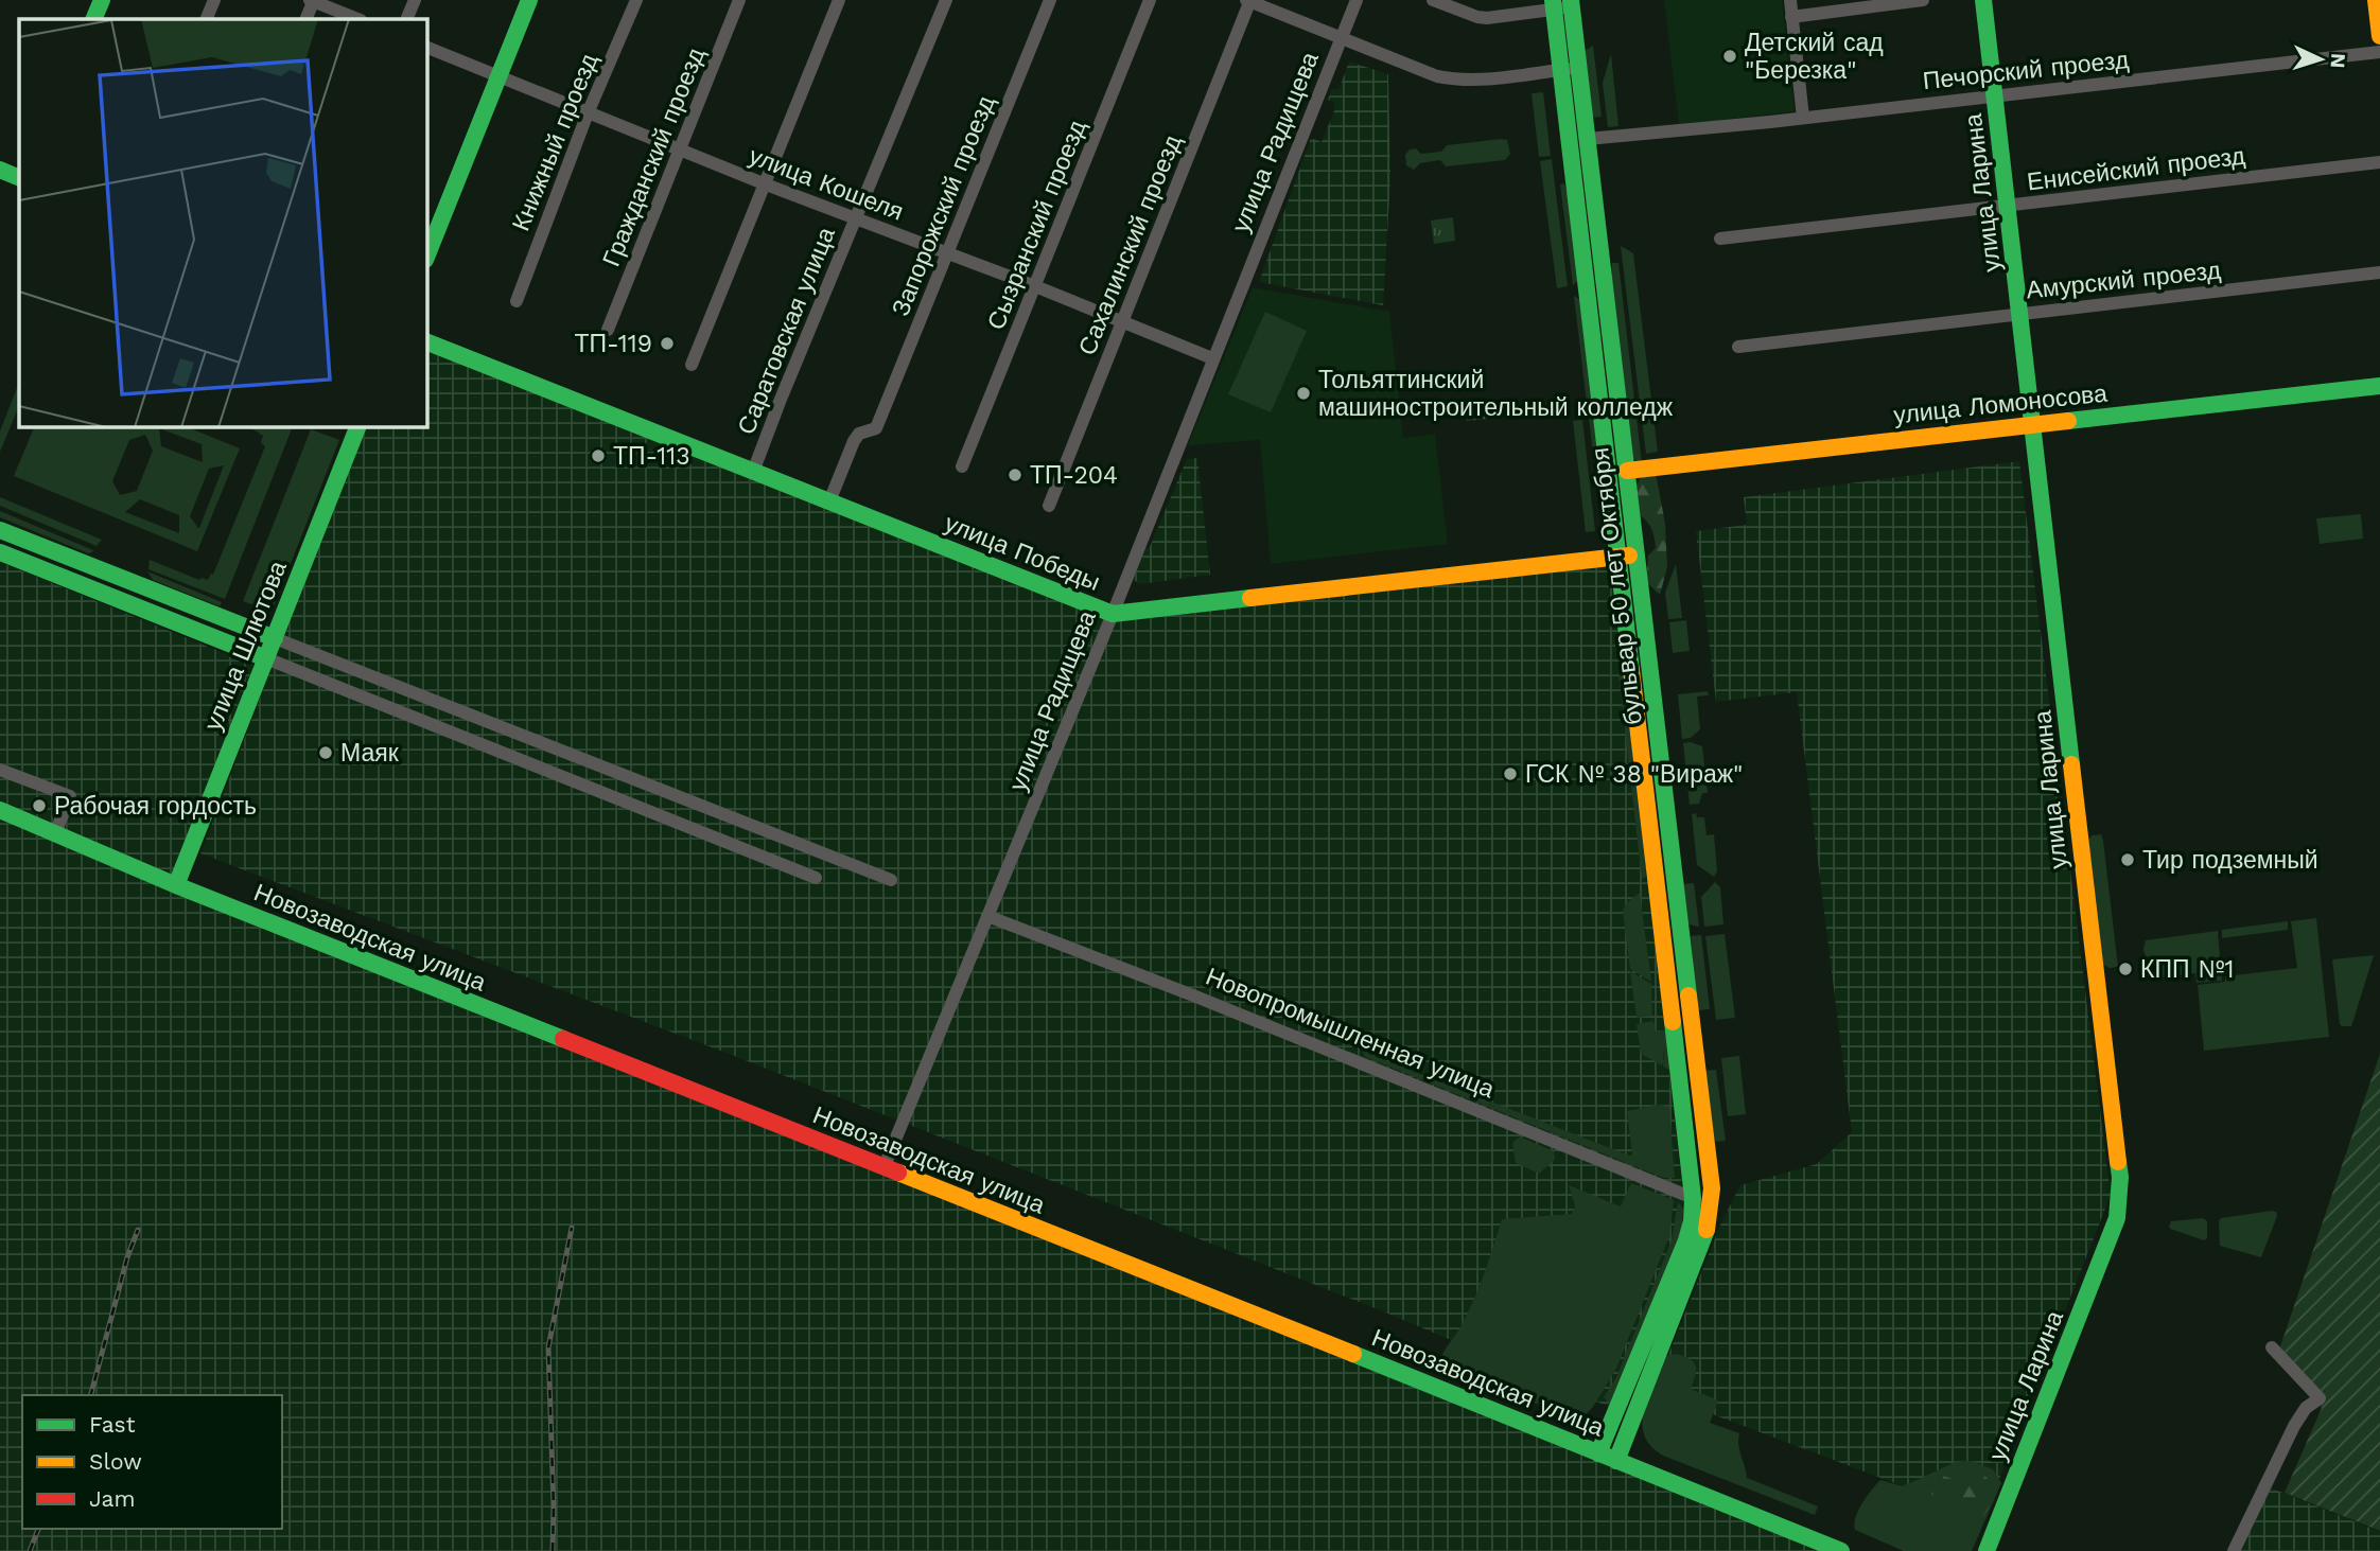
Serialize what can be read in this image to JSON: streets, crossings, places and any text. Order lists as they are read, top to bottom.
{
  "streets": {
    "main road": [
      "улица Ларина",
      "улица Ломоносова",
      "улица Победы",
      "бульвар 50 лет Октября",
      "улица Шлютова",
      "Новозаводская улица"
    ],
    "street": [
      "Печорский проезд",
      "Книжный проезд",
      "улица Радищева",
      "Гражданский проезд",
      "Енисейский проезд",
      "улица Кошеля",
      "Запорожский проезд",
      "Сызранский проезд",
      "Сахалинский проезд",
      "Амурский проезд",
      "Саратовская улица",
      "Новопромышленная улица"
    ]
  },
  "crossings": [
    ["Печорский проезд", "улица Ларина"],
    ["Печорский проезд", "бульвар 50 лет Октября"],
    ["Книжный проезд", "улица Кошеля"],
    ["улица Радищева", "улица Кошеля"],
    ["улица Радищева", "улица Победы"],
    ["улица Радищева", "Новозаводская улица"],
    ["улица Радищева", "Новопромышленная улица"],
    ["Гражданский проезд", "улица Кошеля"],
    ["Енисейский проезд", "улица Ларина"],
    ["улица Кошеля", "Запорожский проезд"],
    ["улица Кошеля", "Сызранский проезд"],
    ["улица Кошеля", "Сахалинский проезд"],
    ["улица Кошеля", "Саратовская улица"],
    ["улица Ларина", "Амурский проезд"],
    ["улица Ларина", "улица Ломоносова"],
    ["Запорожский проезд", "улица Победы"],
    ["Саратовская улица", "улица Победы"],
    ["улица Ломоносова", "бульвар 50 лет Октября"],
    ["улица Победы", "бульвар 50 лет Октября"],
    ["бульвар 50 лет Октября", "Новозаводская улица"],
    ["бульвар 50 лет Октября", "Новопромышленная улица"],
    ["улица Шлютова", "Новозаводская улица"]
  ],
  "places": [
    "Детский сад \"Березка\"",
    "ТП-119",
    "Тольяттинский машиностроительный колледж",
    "ТП-113",
    "ТП-204",
    "Маяк",
    "ГСК № 38 \"Вираж\"",
    "Рабочая гордость",
    "Тир подземный",
    "КПП №1"
  ],
  "legend": ["Fast", "Slow", "Jam"],
  "north": "right"
}
